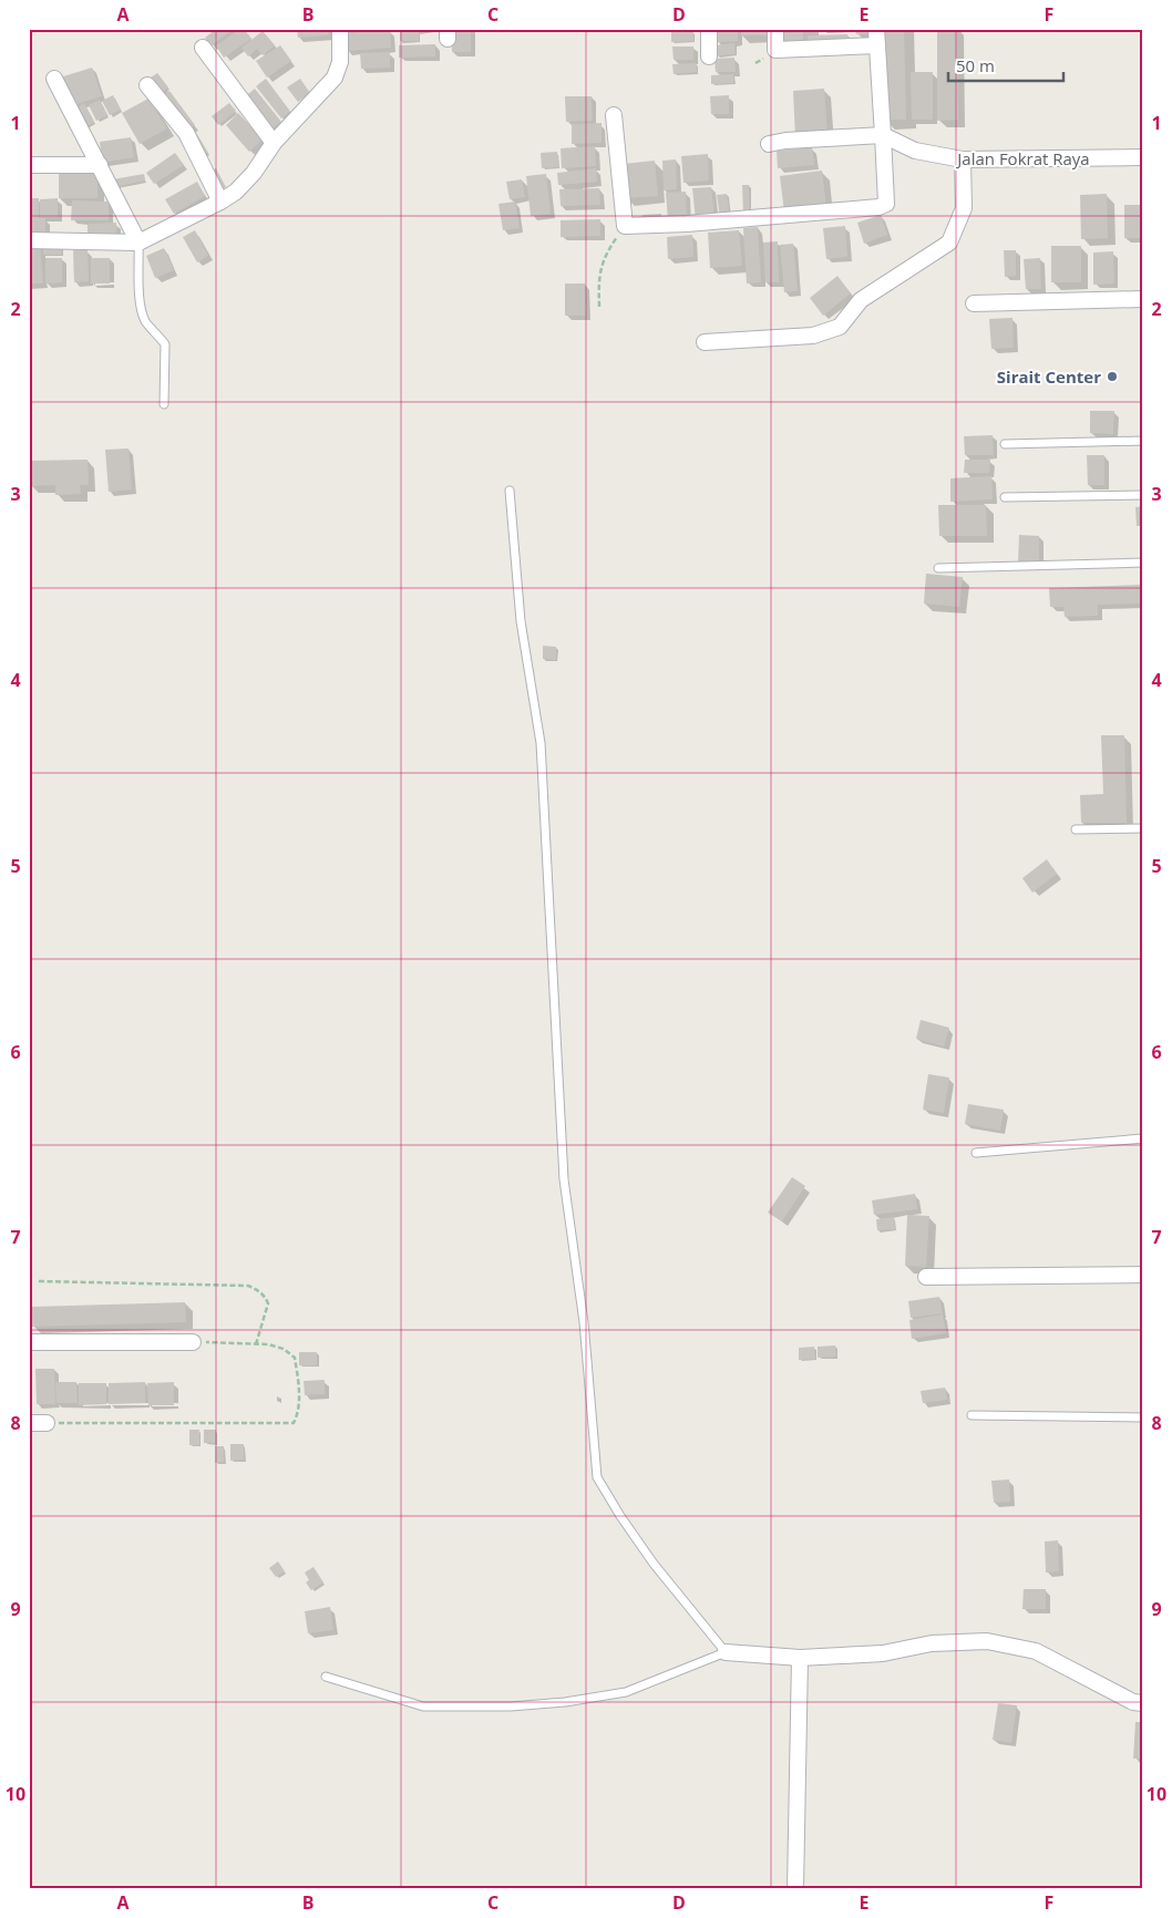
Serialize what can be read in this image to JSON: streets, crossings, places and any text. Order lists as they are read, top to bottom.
{
  "streets": {
    "street": ["Jalan Fokrat Raya"]
  },
  "places": ["Sirait Center"],
  "scale_bar": "50 m",
  "grid": {
    "columns": [
      "A",
      "B",
      "C",
      "D",
      "E",
      "F"
    ],
    "rows": [
      "1",
      "2",
      "3",
      "4",
      "5",
      "6",
      "7",
      "8",
      "9",
      "10"
    ]
  }
}
